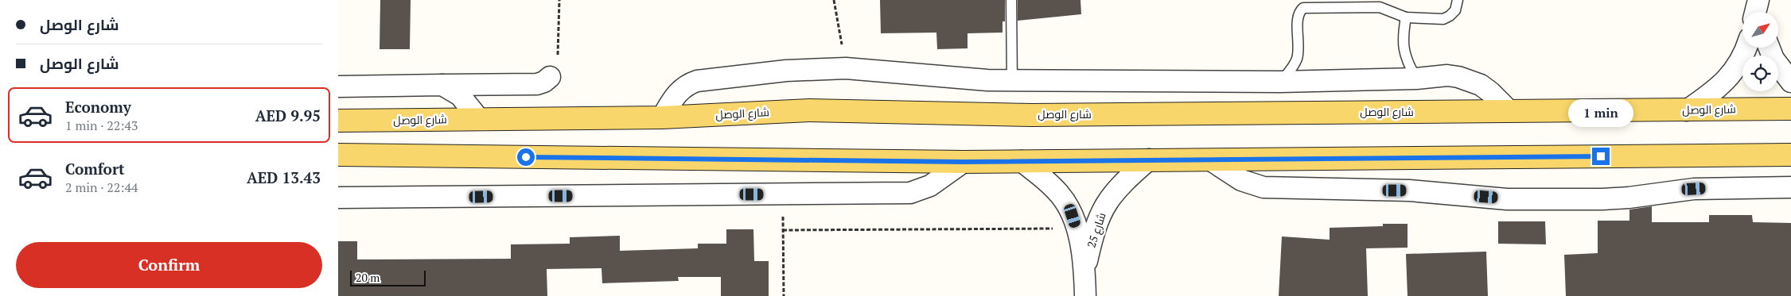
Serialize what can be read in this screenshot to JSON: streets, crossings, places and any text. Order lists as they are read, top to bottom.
{
  "streets": {
    "main road": ["شارع الوصل"],
    "street": ["شارع 25"]
  },
  "scale_bar": "20 m",
  "north": "top right",
  "page": {
    "banner": ["شارع الوصل", "شارع الوصل"],
    "list": [
      {
        "name": "Economy",
        "note": "1 min · 22:43",
        "value": "AED 9.95"
      },
      {
        "name": "Comfort",
        "note": "2 min · 22:44",
        "value": "AED 13.43"
      }
    ],
    "bubble": "1 min",
    "buttons": "Confirm",
    "scale": "20 m"
  }
}
